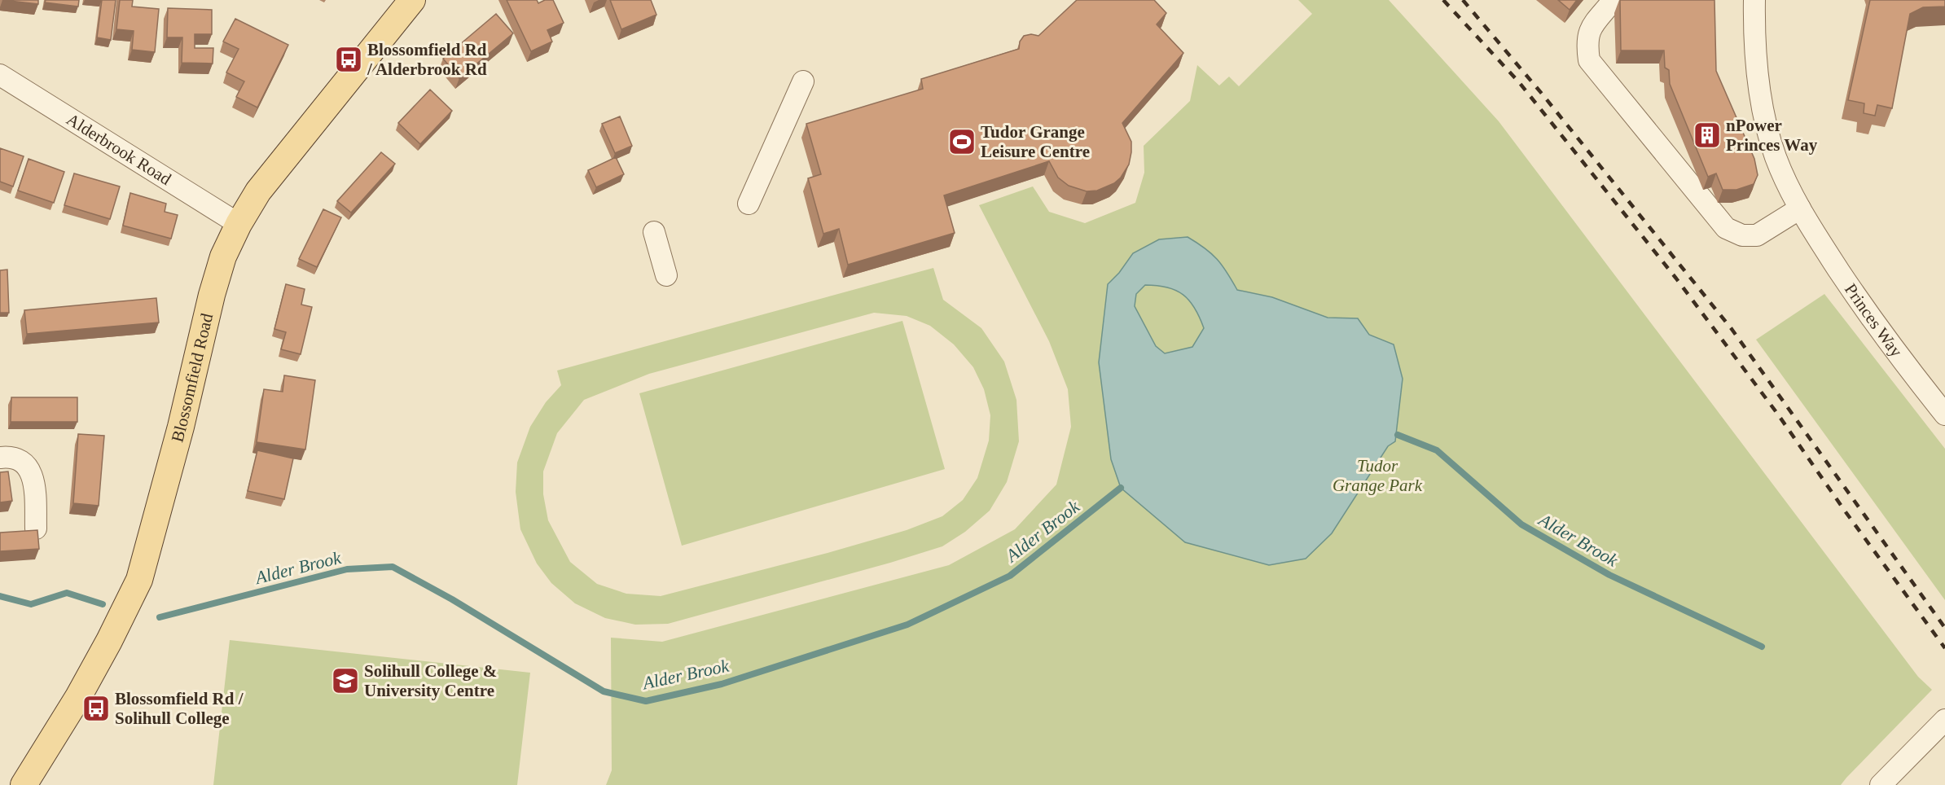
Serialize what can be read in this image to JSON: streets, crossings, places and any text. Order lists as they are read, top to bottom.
{
  "streets": {
    "main road": ["Blossomfield Road"],
    "street": ["Alderbrook Road", "Princes Way"]
  },
  "crossings": [
    ["Alderbrook Road", "Blossomfield Road"]
  ],
  "water": ["Alder Brook"],
  "parks": ["Tudor Grange Park"],
  "places": {
    "bus stop": ["Blossomfield Rd / Alderbrook Rd", "Blossomfield Rd / Solihull College"],
    "building": ["nPower Princes Way"],
    "sports": ["Tudor Grange Leisure Centre"],
    "school or university": ["Solihull College & University Centre"]
  }
}
